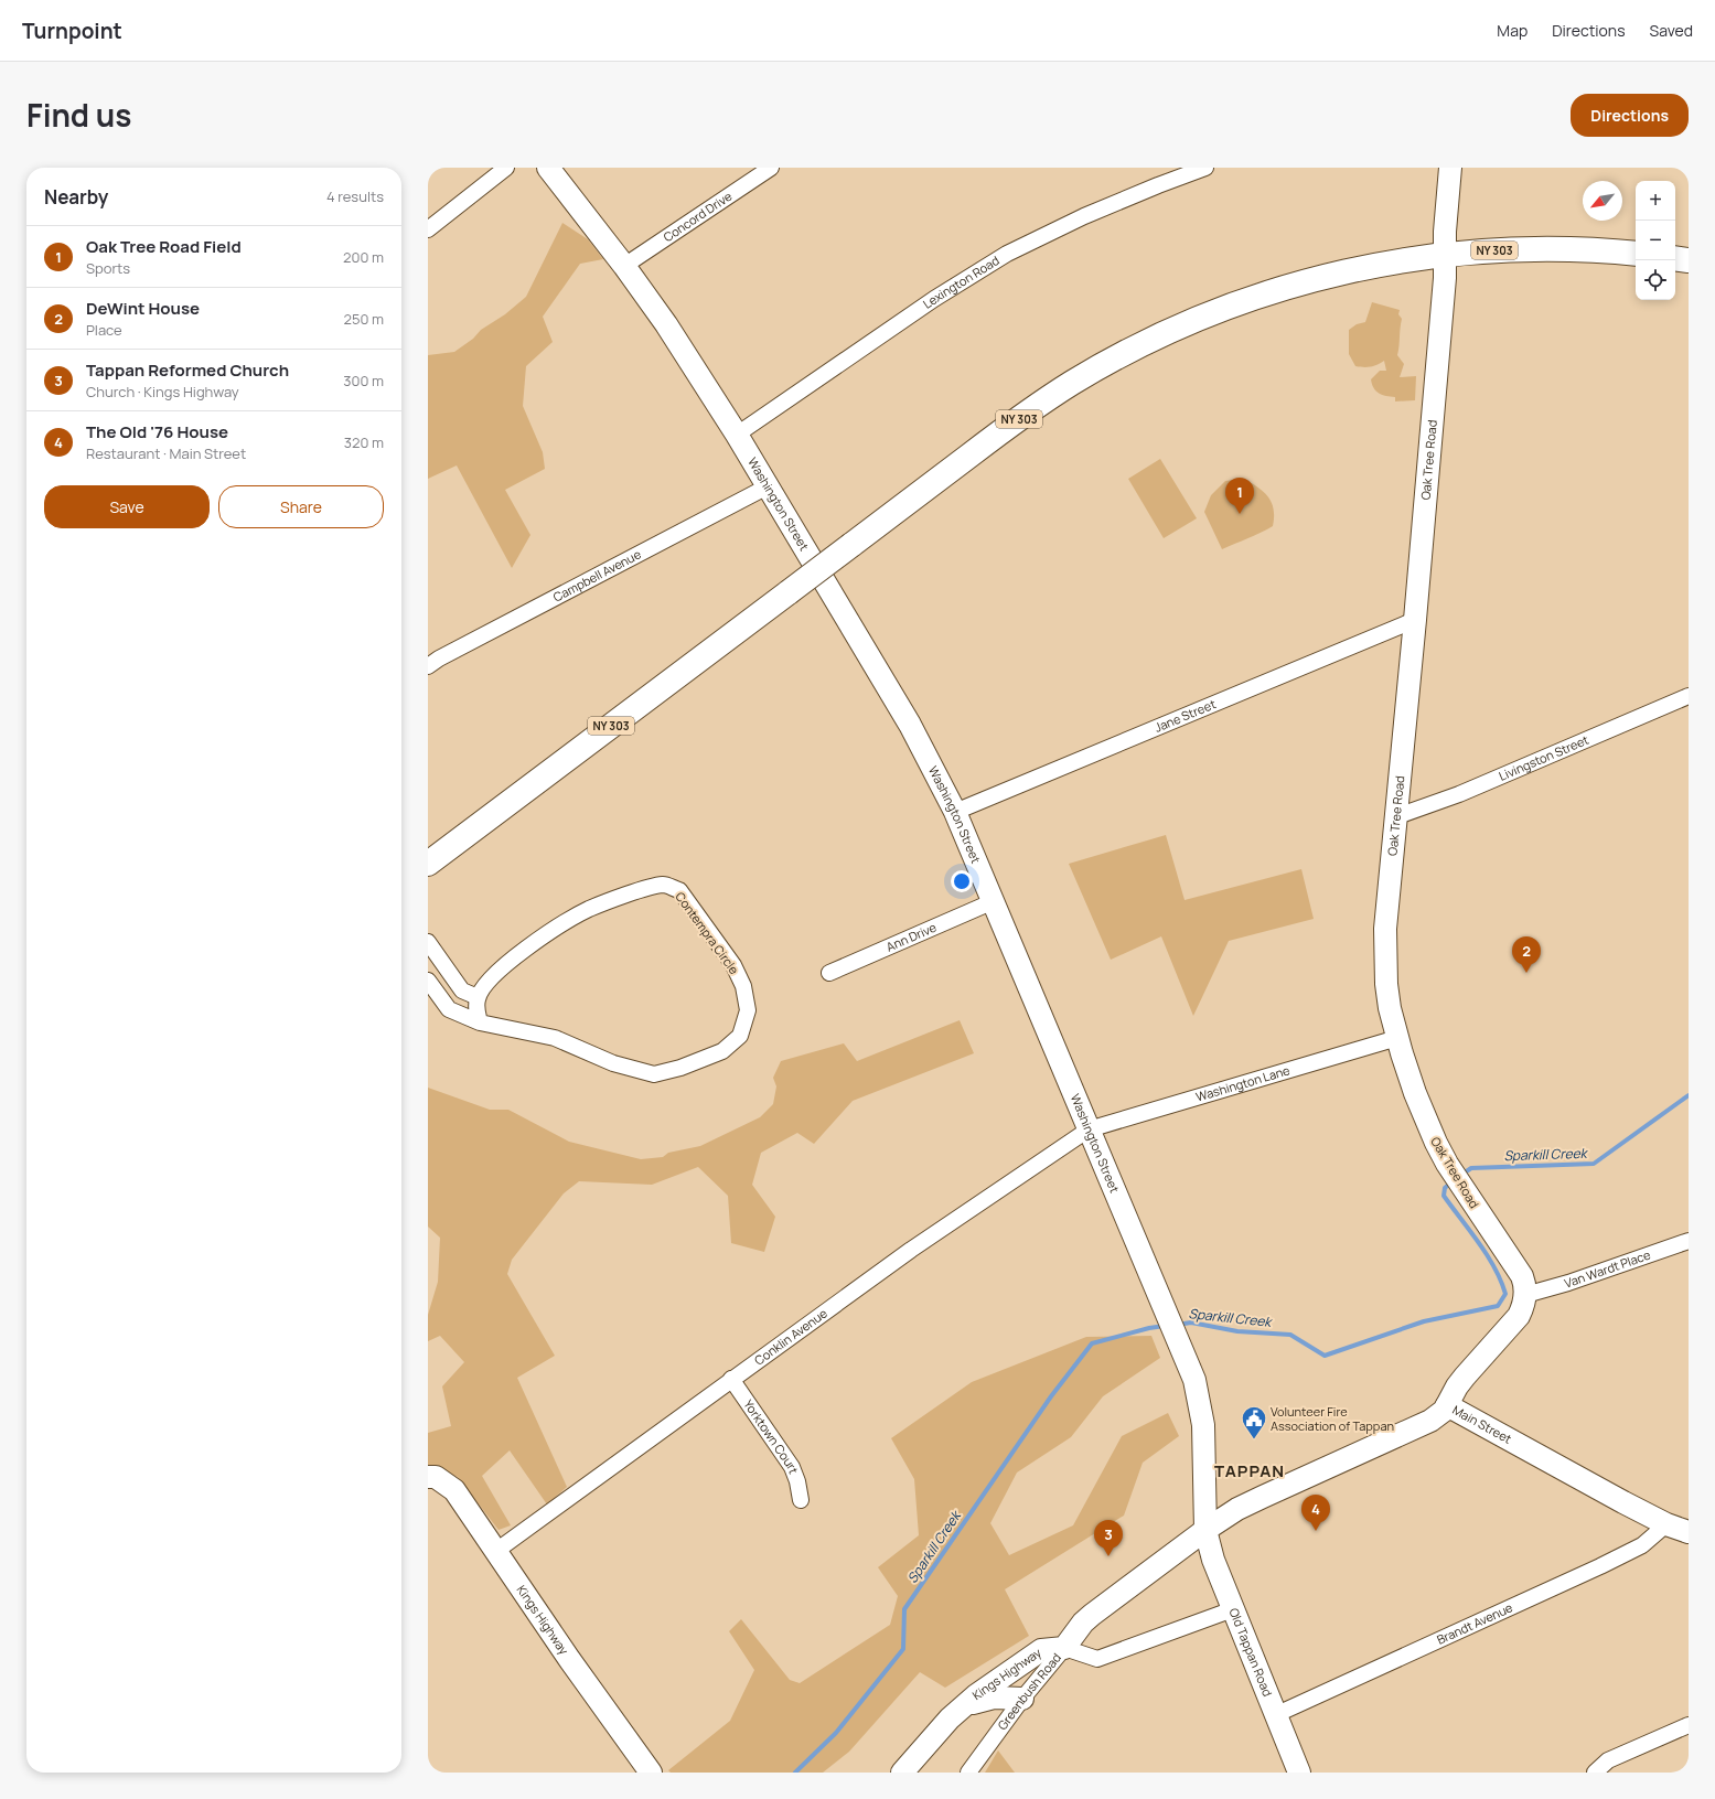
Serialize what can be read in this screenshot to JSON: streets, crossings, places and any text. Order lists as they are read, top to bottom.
{
  "streets": {
    "main road": ["NY 303"],
    "street": [
      "Concord Drive",
      "Lexington Road",
      "Oak Tree Road",
      "Washington Street",
      "Campbell Avenue",
      "Jane Street",
      "Livingston Street",
      "Contempra Circle",
      "Ann Drive",
      "Washington Lane",
      "Van Wardt Place",
      "Conklin Avenue",
      "Main Street",
      "Yorktown Court",
      "Kings Highway",
      "Brandt Avenue",
      "Old Tappan Road",
      "Greenbush Road"
    ]
  },
  "crossings": [
    ["Concord Drive", "Washington Street"],
    ["NY 303", "Oak Tree Road"],
    ["Lexington Road", "Washington Street"],
    ["Oak Tree Road", "Jane Street"],
    ["Oak Tree Road", "Livingston Street"],
    ["Oak Tree Road", "Washington Lane"],
    ["Oak Tree Road", "Van Wardt Place"],
    ["Washington Street", "Campbell Avenue"],
    ["Washington Street", "Jane Street"],
    ["Washington Street", "Ann Drive"],
    ["Washington Street", "Washington Lane"],
    ["Washington Street", "Conklin Avenue"],
    ["Washington Street", "Main Street"],
    ["Washington Street", "Old Tappan Road"],
    ["Washington Lane", "Conklin Avenue"],
    ["Conklin Avenue", "Yorktown Court"],
    ["Conklin Avenue", "Kings Highway"],
    ["Main Street", "Brandt Avenue"],
    ["Main Street", "Old Tappan Road"],
    ["Kings Highway", "Greenbush Road"],
    ["Brandt Avenue", "Old Tappan Road"],
    ["Old Tappan Road", "Greenbush Road"]
  ],
  "districts": ["TAPPAN"],
  "water": ["Sparkill Creek"],
  "places": {
    "public building": ["Volunteer Fire Association of Tappan"]
  },
  "north": "bottom left",
  "page": {
    "header": "Turnpoint",
    "nav": ["Map", "Directions", "Saved"],
    "title": "Find us",
    "buttons": [
      "Directions",
      ["Save", "Share"]
    ],
    "heading": ["Nearby", "4 results"],
    "map_buttons": ["+", "−"],
    "list": [
      {
        "mark": "1",
        "name": "Oak Tree Road Field",
        "note": "Sports",
        "value": "200 m"
      },
      {
        "mark": "2",
        "name": "DeWint House",
        "note": "Place",
        "value": "250 m"
      },
      {
        "mark": "3",
        "name": "Tappan Reformed Church",
        "note": "Church · Kings Highway",
        "value": "300 m"
      },
      {
        "mark": "4",
        "name": "The Old '76 House",
        "note": "Restaurant · Main Street",
        "value": "320 m"
      }
    ],
    "pins": [
      "1",
      "2",
      "4",
      "3"
    ]
  }
}
